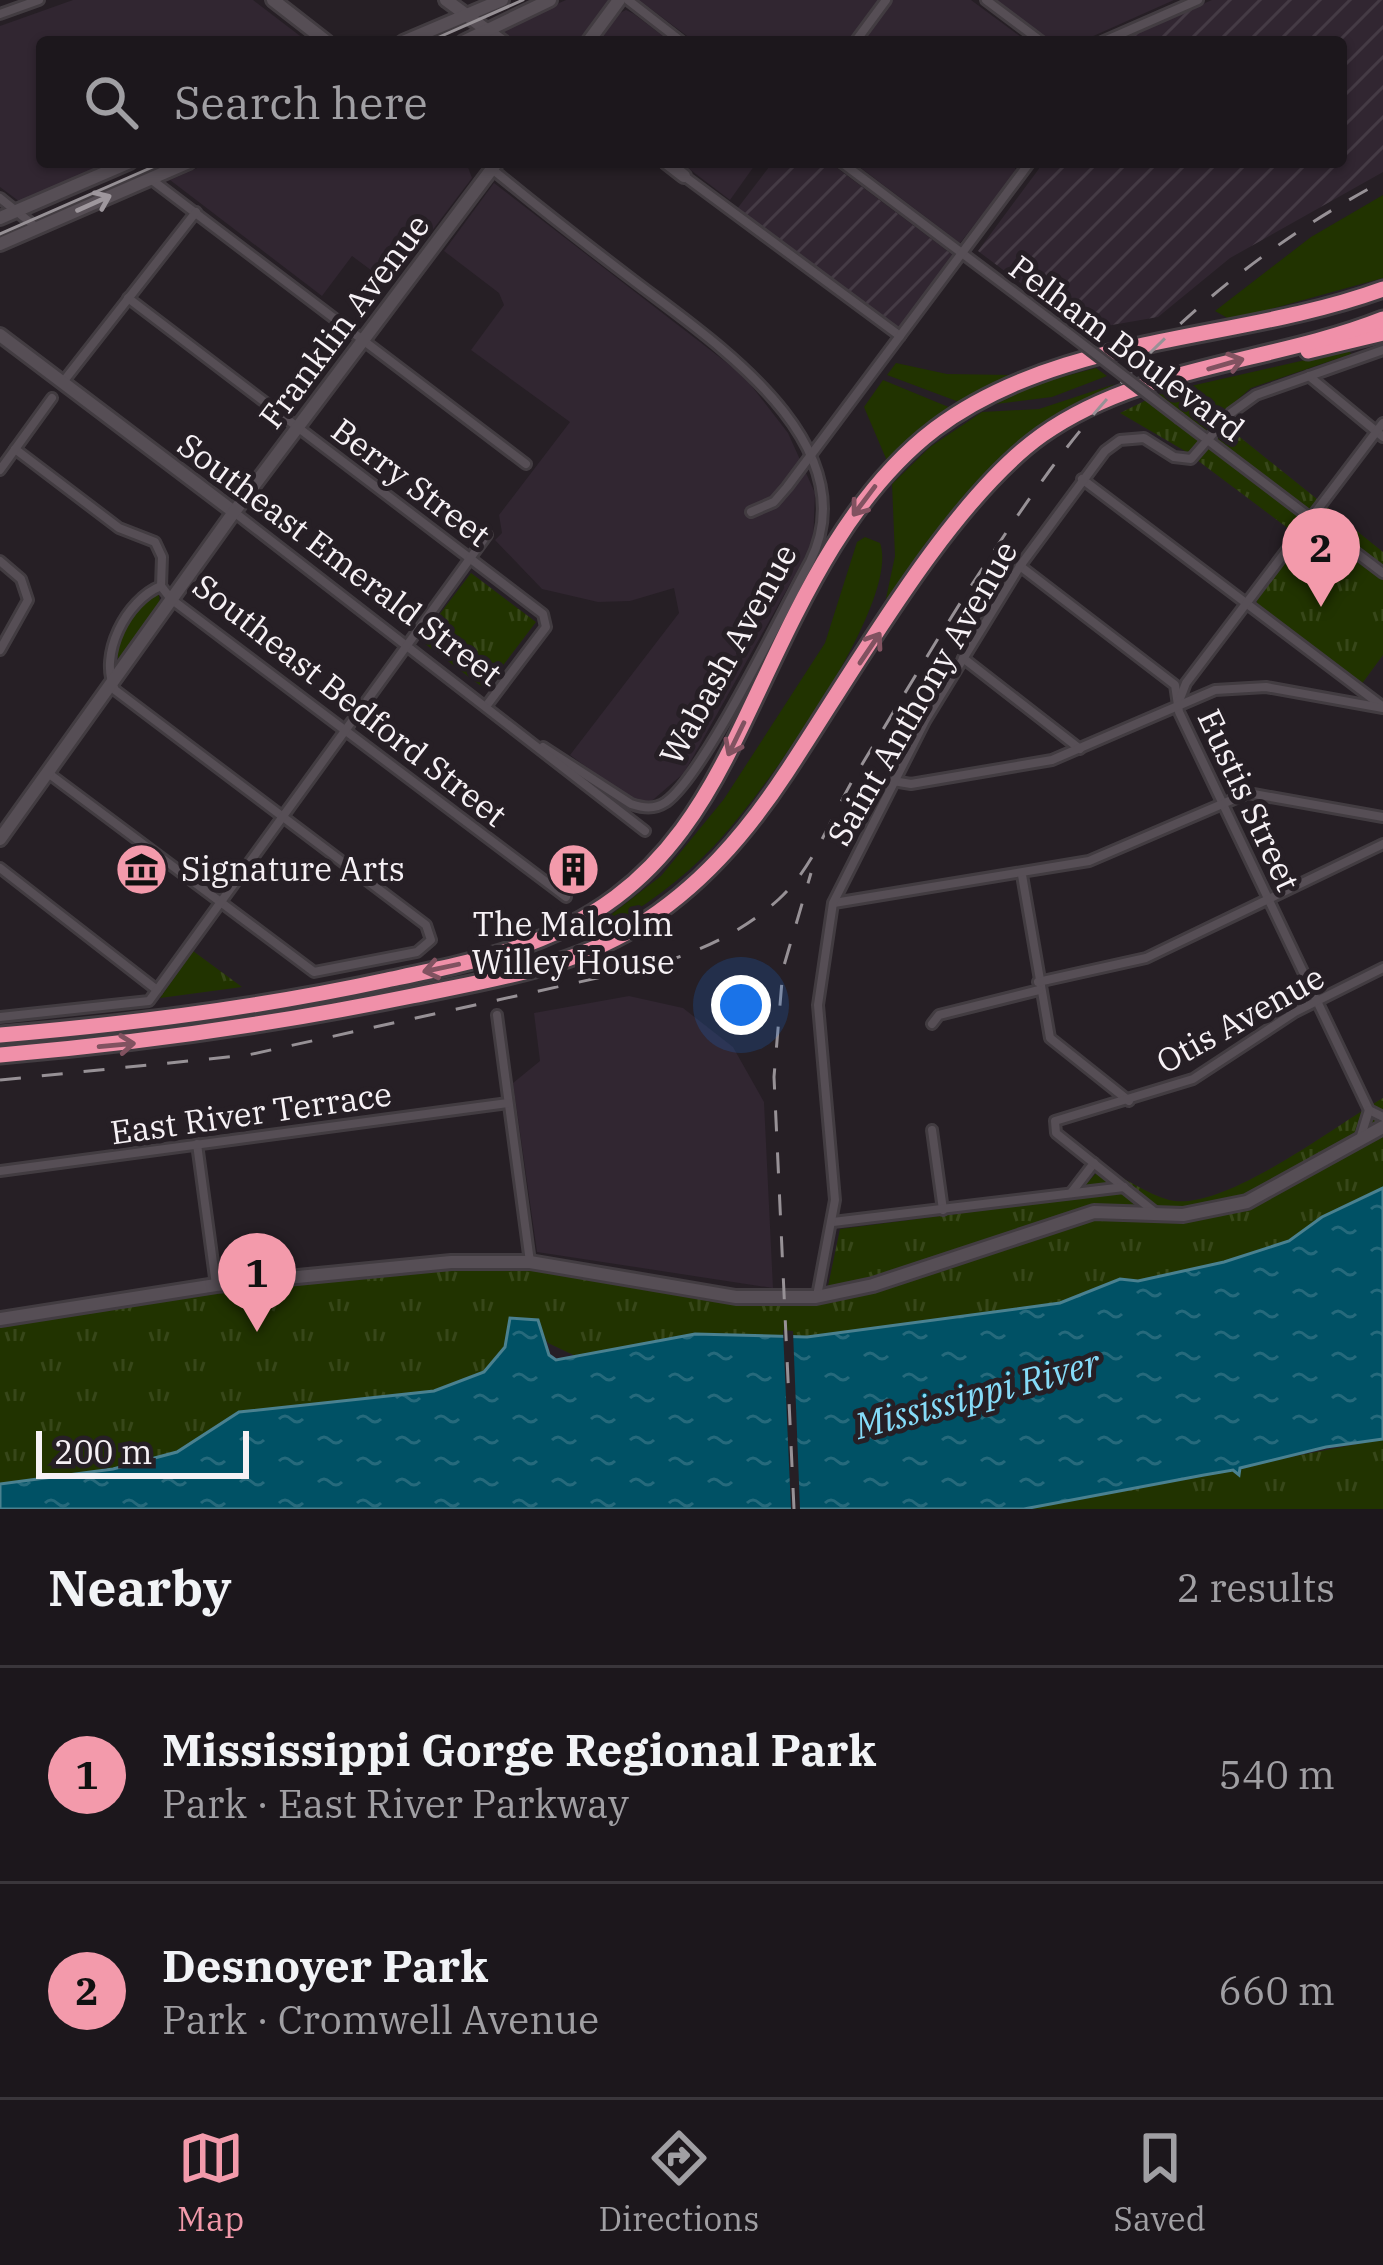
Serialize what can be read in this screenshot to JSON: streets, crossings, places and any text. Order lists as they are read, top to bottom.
{
  "streets": {
    "street": [
      "Franklin Avenue",
      "Pelham Boulevard",
      "Berry Street",
      "Southeast Emerald Street",
      "Wabash Avenue",
      "Saint Anthony Avenue",
      "Southeast Bedford Street",
      "Eustis Street",
      "Otis Avenue",
      "East River Terrace"
    ]
  },
  "crossings": [
    ["Franklin Avenue", "Berry Street"],
    ["Franklin Avenue", "Southeast Emerald Street"],
    ["Franklin Avenue", "Southeast Bedford Street"],
    ["Pelham Boulevard", "Wabash Avenue"],
    ["Pelham Boulevard", "Saint Anthony Avenue"],
    ["Berry Street", "Southeast Emerald Street"],
    ["Southeast Emerald Street", "Wabash Avenue"],
    ["Saint Anthony Avenue", "Eustis Street"],
    ["Eustis Street", "Otis Avenue"]
  ],
  "water": ["Mississippi River"],
  "places": {
    "museum": ["Signature Arts"],
    "building": ["The Malcolm Willey House"]
  },
  "scale_bar": "200 m",
  "page": {
    "search": "Search here",
    "pins": ["2", "1"],
    "scale": "200 m",
    "heading": ["Nearby", "2 results"],
    "list": [
      {
        "mark": "1",
        "name": "Mississippi Gorge Regional Park",
        "note": "Park · East River Parkway",
        "value": "540 m"
      },
      {
        "mark": "2",
        "name": "Desnoyer Park",
        "note": "Park · Cromwell Avenue",
        "value": "660 m"
      }
    ],
    "nav": ["Map", "Directions", "Saved"]
  }
}
